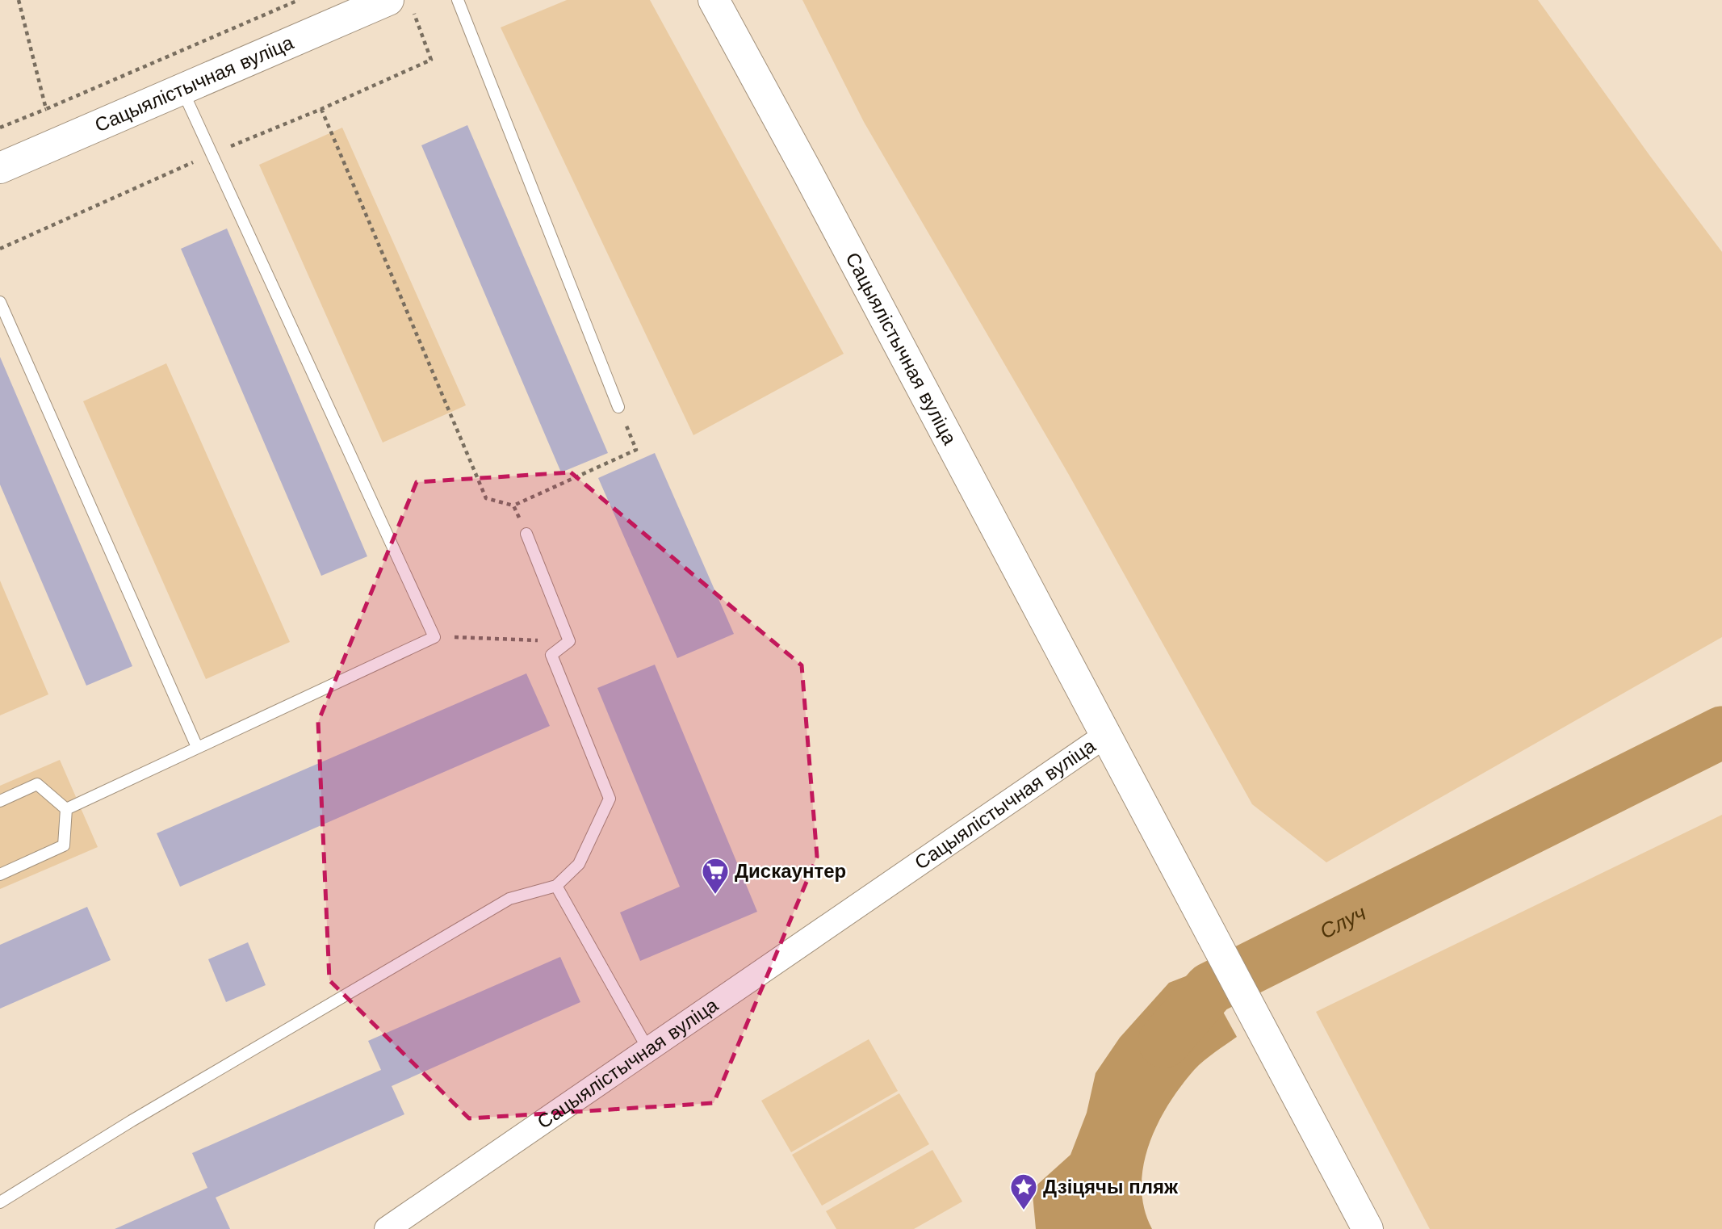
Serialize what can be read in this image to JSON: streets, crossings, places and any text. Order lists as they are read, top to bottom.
{
  "streets": {
    "main road": ["Сацыялістычная вуліца"]
  },
  "water": ["Случ"],
  "places": {
    "supermarket": ["Дискаунтер"],
    "place": ["Дзіцячы пляж"]
  }
}
